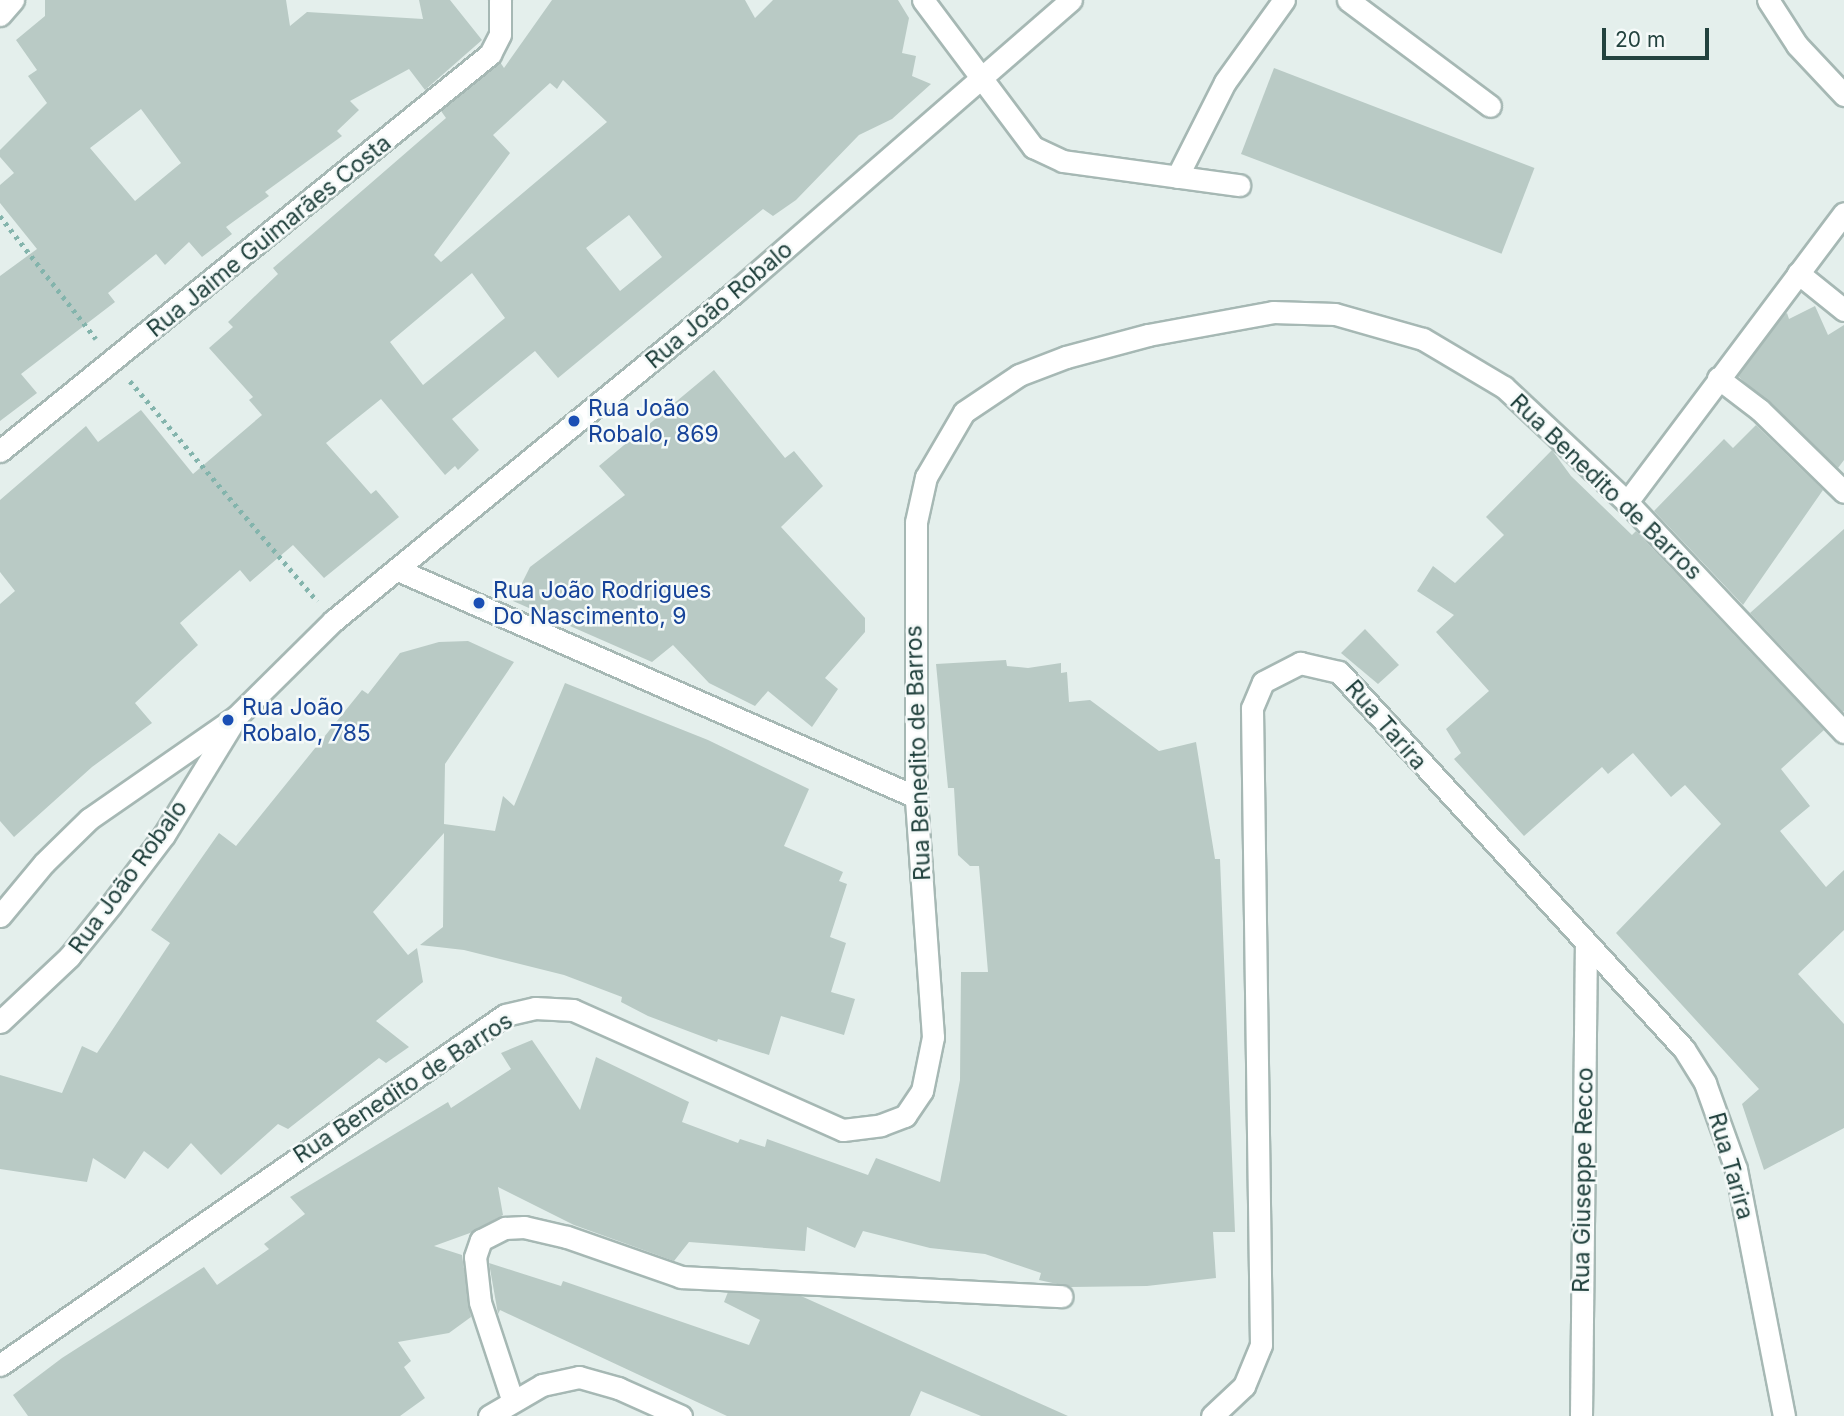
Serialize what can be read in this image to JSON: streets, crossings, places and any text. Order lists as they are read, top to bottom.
{
  "streets": {
    "street": [
      "Rua Jaime Guimarães Costa",
      "Rua João Robalo",
      "Rua Benedito de Barros",
      "Rua Tarira",
      "Rua Giuseppe Recco"
    ]
  },
  "crossings": [
    ["Rua Tarira", "Rua Giuseppe Recco"]
  ],
  "places": ["Rua João Robalo, 869", "Rua João Rodrigues Do Nascimento, 9", "Rua João Robalo, 785"],
  "scale_bar": "20 m"
}
